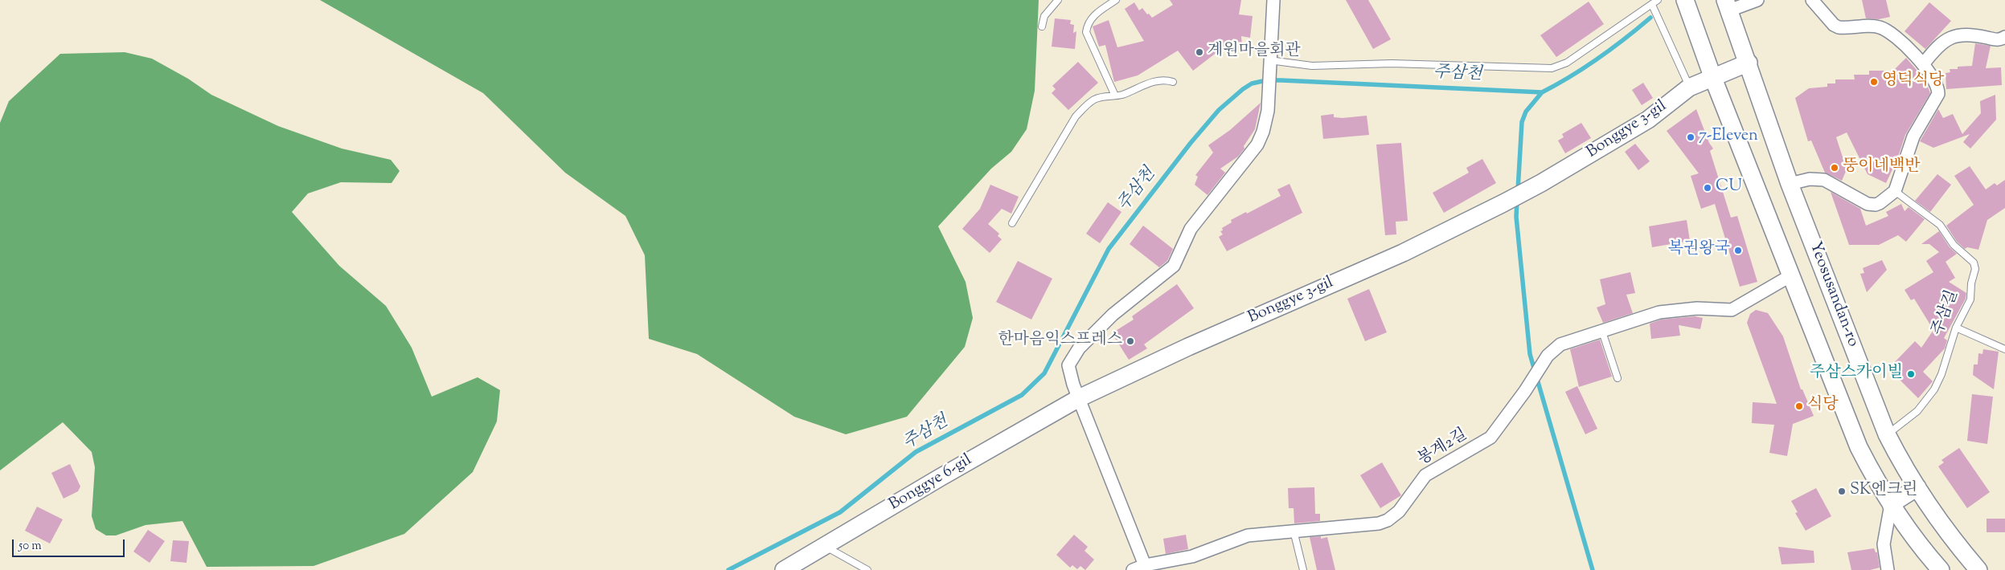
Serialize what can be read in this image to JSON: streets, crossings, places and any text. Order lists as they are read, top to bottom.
{
  "streets": {
    "street": [
      "Bonggye 3-gil",
      "Yeosusandan-ro",
      "봉계2길",
      "Bonggye 6-gil"
    ],
    "lane": ["주삼길"]
  },
  "crossings": [
    ["Bonggye 3-gil", "Yeosusandan-ro"],
    ["Bonggye 3-gil", "Bonggye 6-gil"],
    ["Yeosusandan-ro", "주삼길"]
  ],
  "water": ["주삼천"],
  "places": [
    "계원마을회관",
    "영덕식당",
    "7-Eleven",
    "뚱이네백반",
    "CU",
    "복권왕국",
    "한마음익스프레스",
    "주삼스카이빌",
    "식당",
    "SK엔크린"
  ],
  "scale_bar": "50 m"
}
